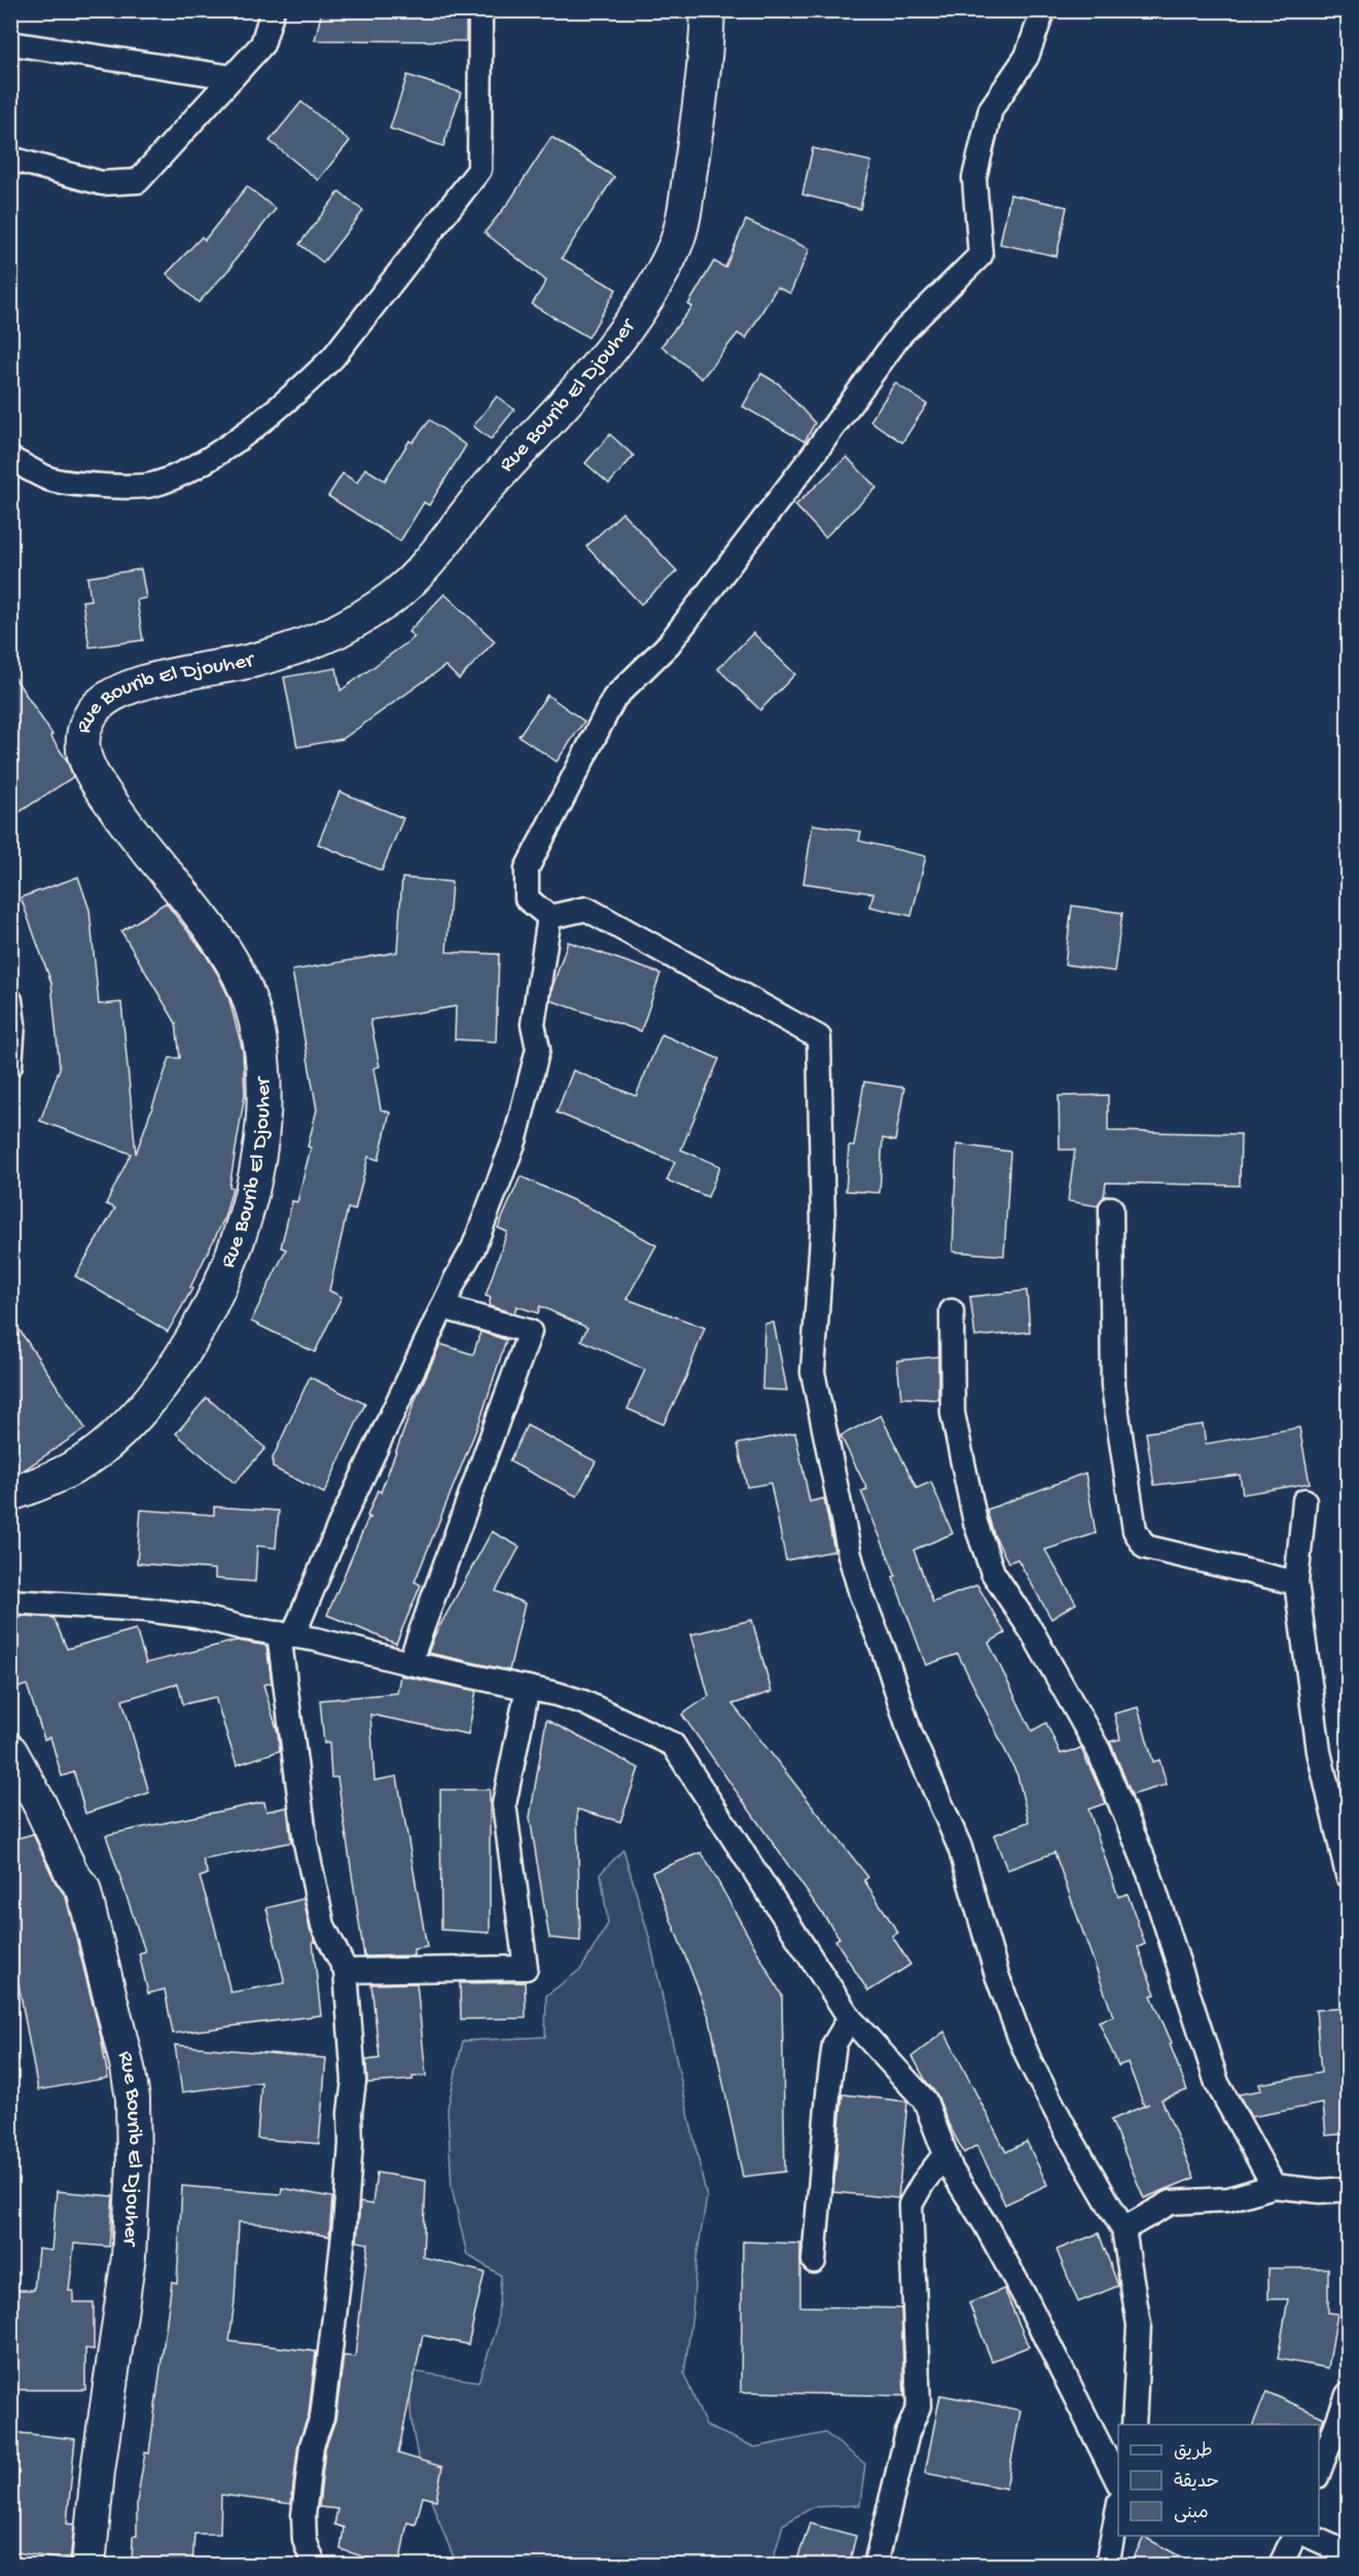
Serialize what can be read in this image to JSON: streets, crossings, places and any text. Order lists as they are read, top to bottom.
{
  "streets": {
    "main road": ["Rue Bourib El Djouher"]
  },
  "legend": ["طريق", "حديقة", "مبنى"]
}
